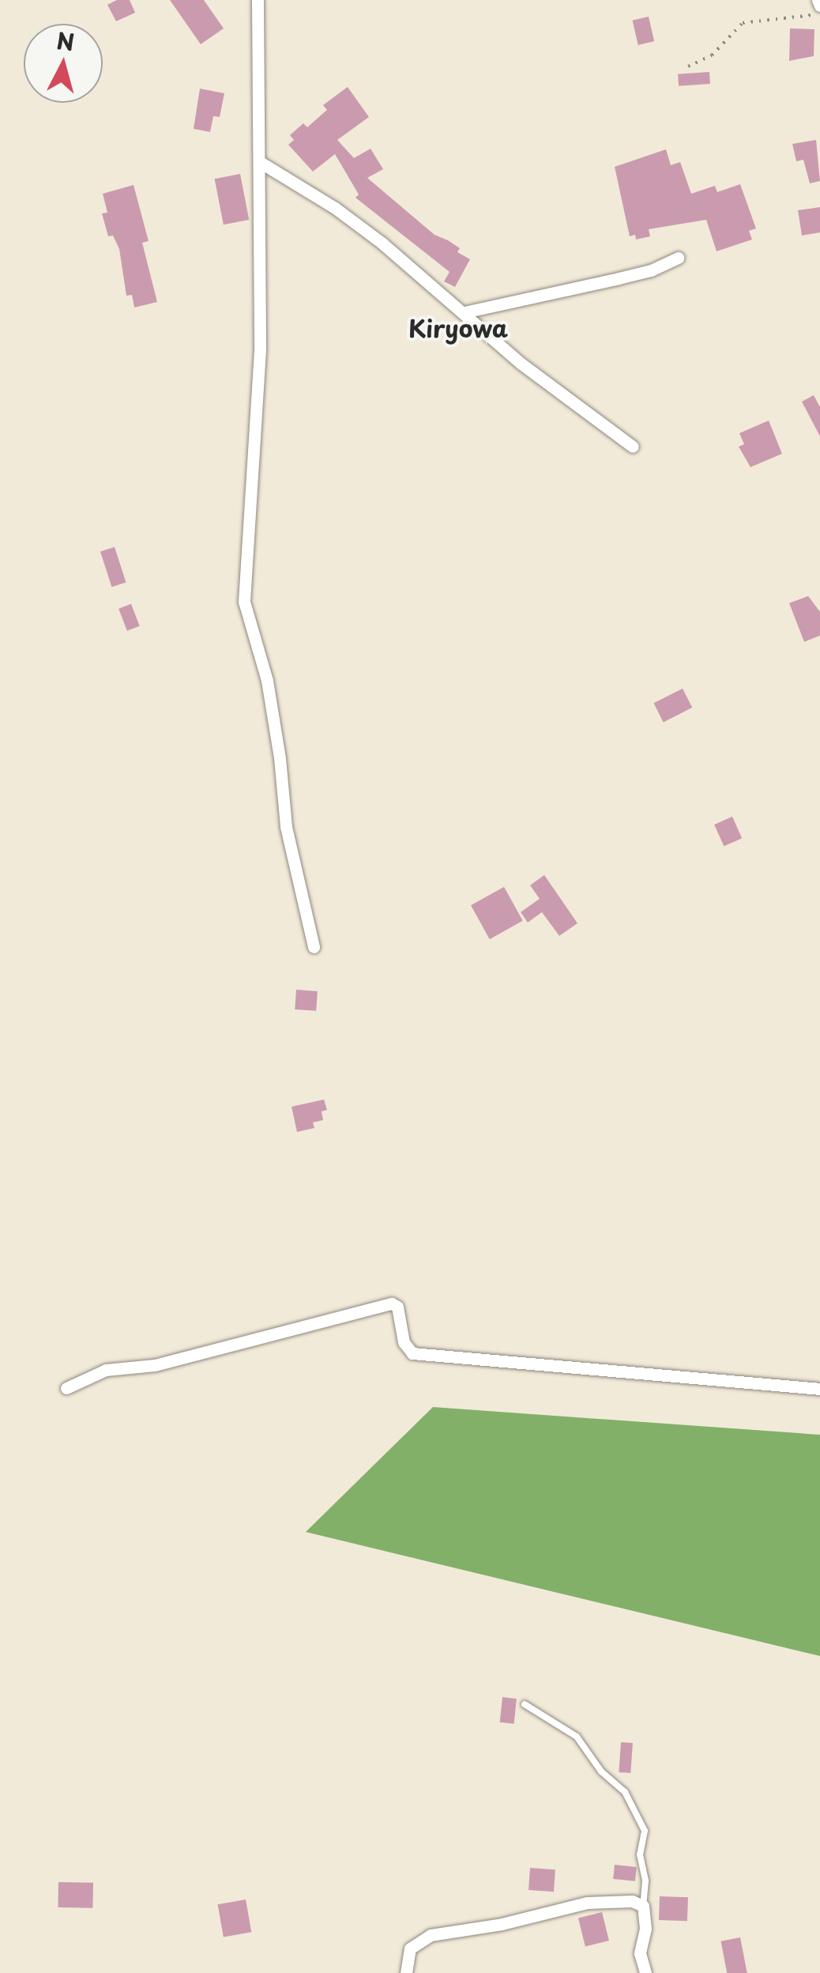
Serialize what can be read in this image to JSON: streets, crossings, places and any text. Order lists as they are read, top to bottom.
{
  "districts": ["Kiryowa"],
  "north": "top"
}
